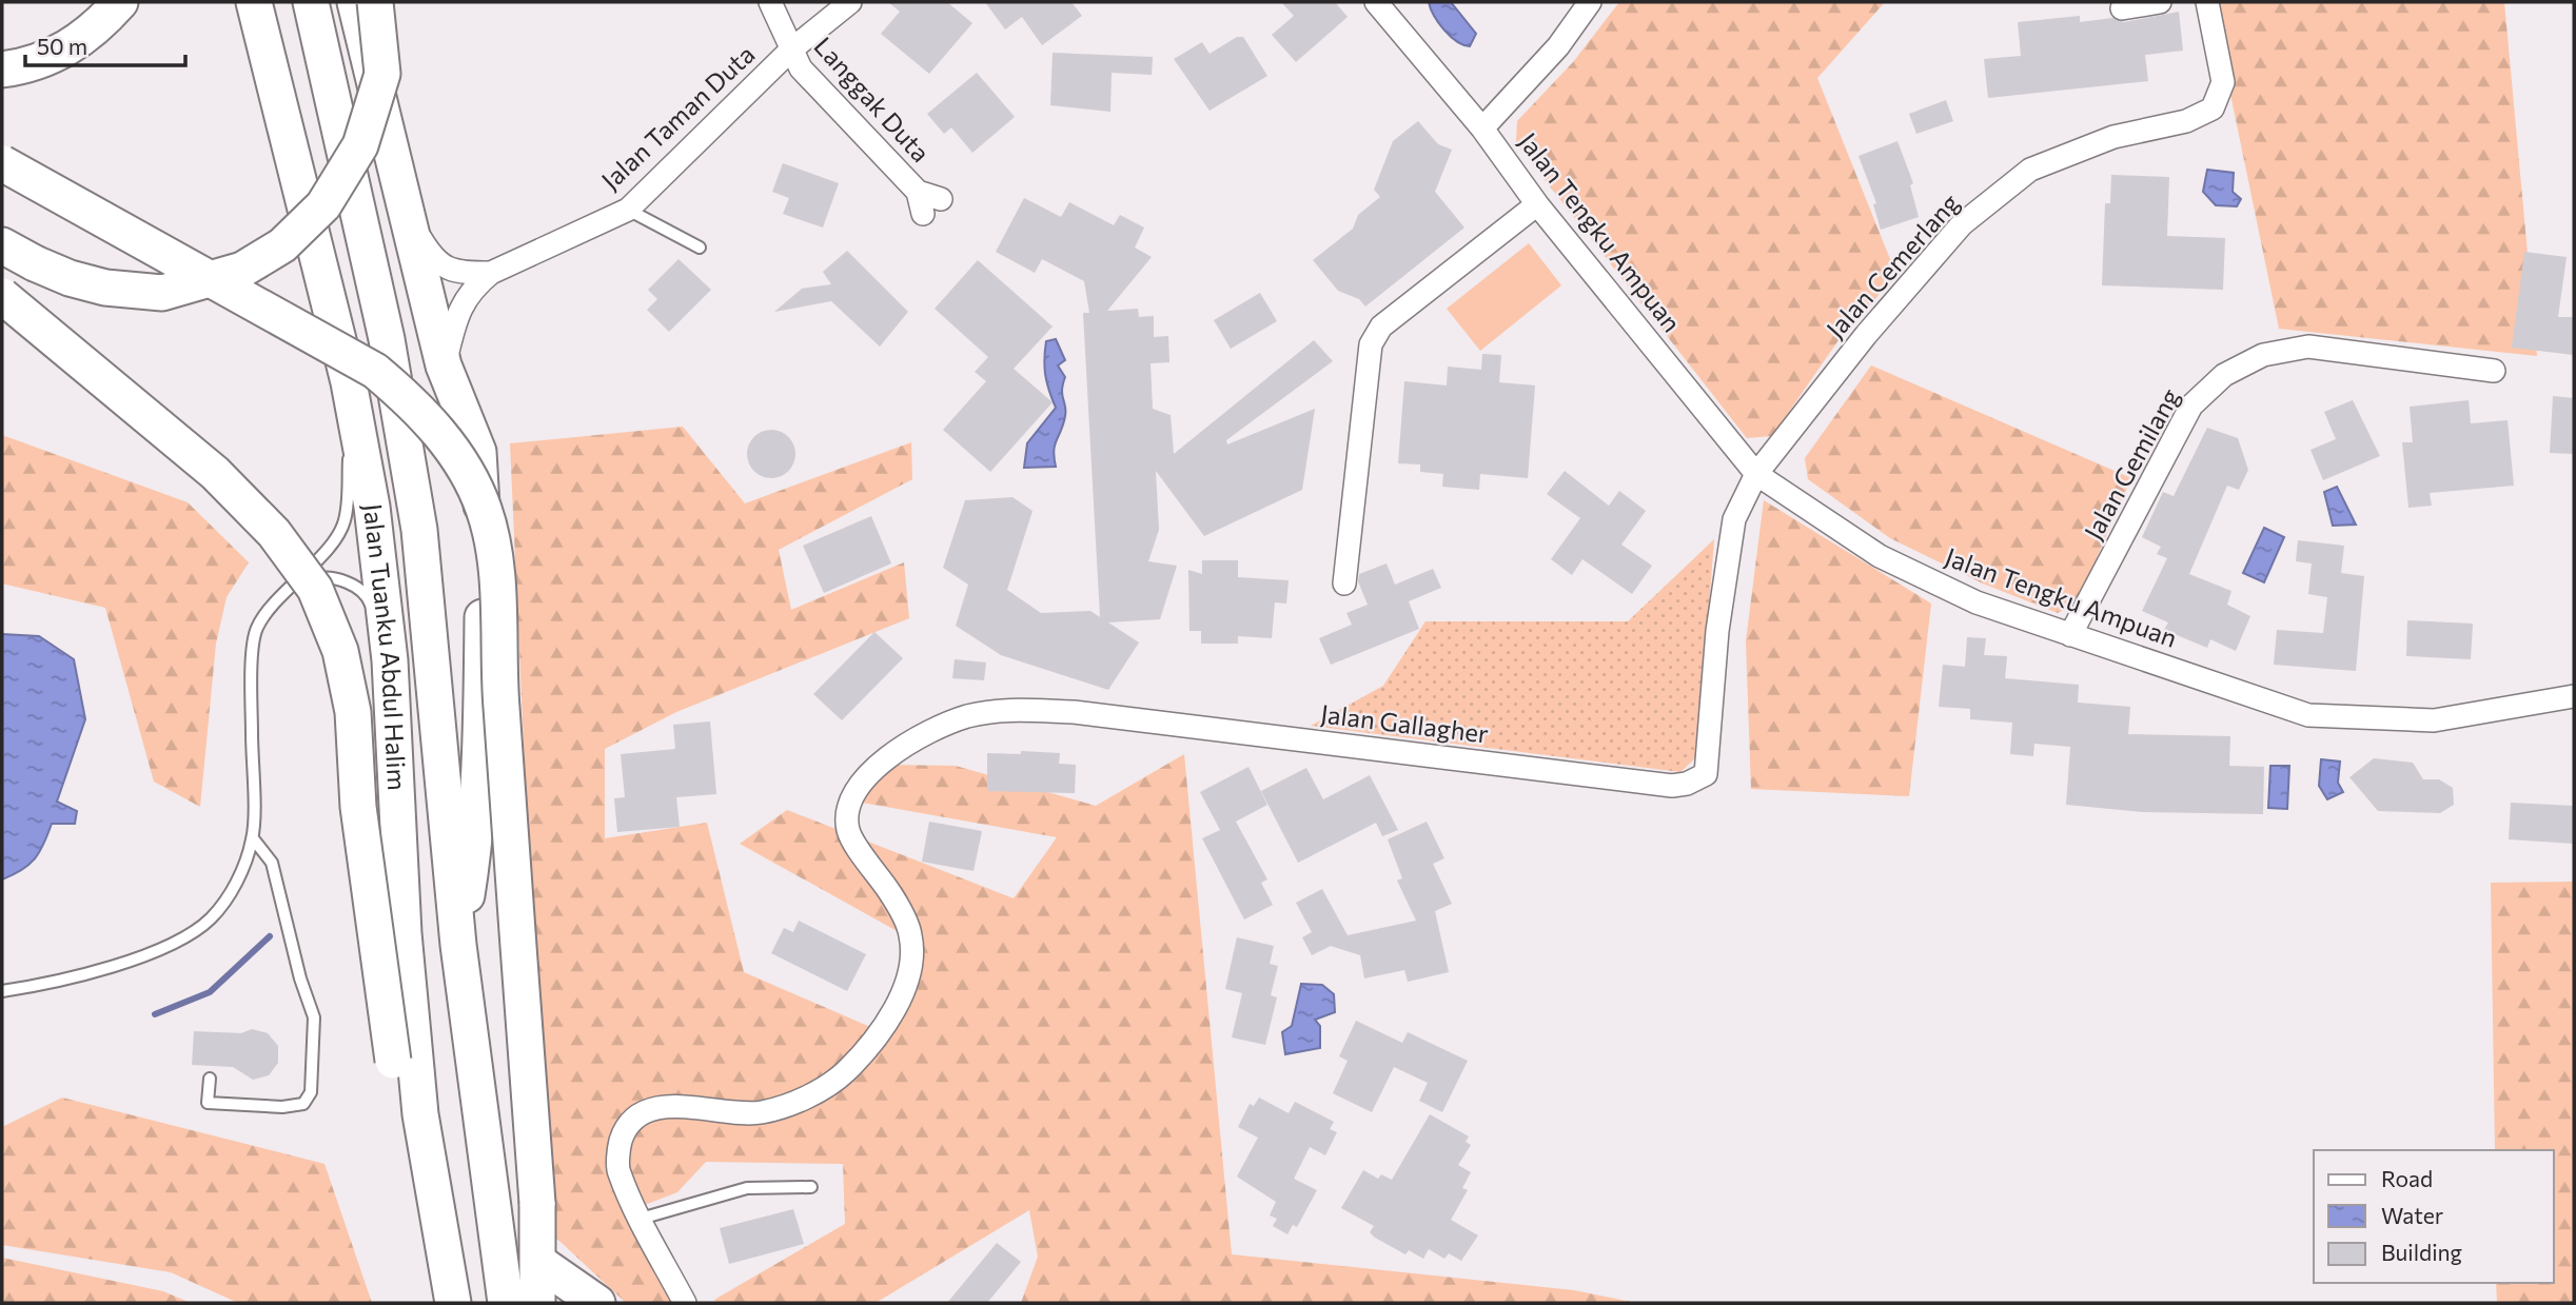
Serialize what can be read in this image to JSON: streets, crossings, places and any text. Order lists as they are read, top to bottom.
{
  "streets": {
    "main road": ["Jalan Tuanku Abdul Halim"],
    "street": [
      "Langgak Duta",
      "Jalan Taman Duta",
      "Jalan Tengku Ampuan",
      "Jalan Cemerlang",
      "Jalan Gemilang",
      "Jalan Gallagher"
    ]
  },
  "crossings": [
    ["Langgak Duta", "Jalan Taman Duta"],
    ["Jalan Tengku Ampuan", "Jalan Cemerlang"],
    ["Jalan Tengku Ampuan", "Jalan Gemilang"],
    ["Jalan Tengku Ampuan", "Jalan Gallagher"],
    ["Jalan Cemerlang", "Jalan Gallagher"]
  ],
  "legend": ["Road", "Water", "Building"],
  "scale_bar": "50 m"
}
